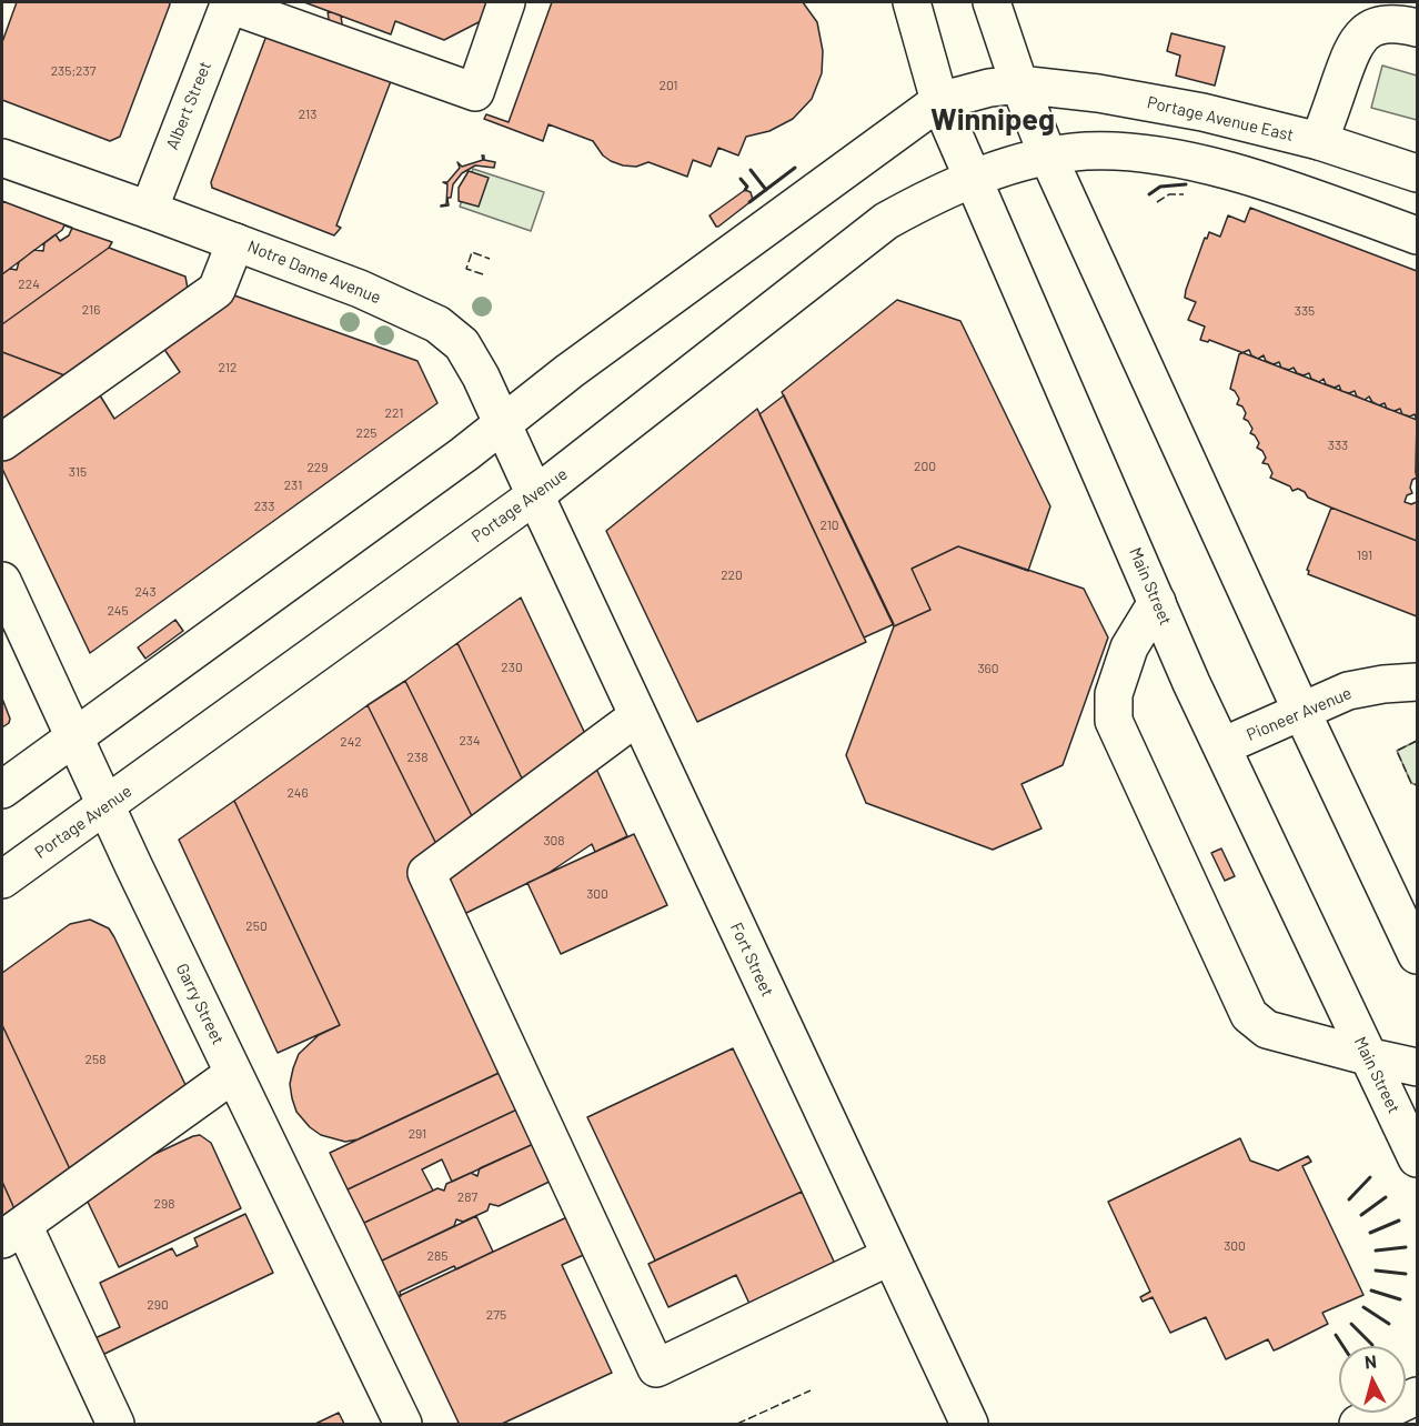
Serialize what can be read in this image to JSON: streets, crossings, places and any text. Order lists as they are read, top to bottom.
{
  "streets": {
    "main road": [
      "Albert Street",
      "Portage Avenue East",
      "Notre Dame Avenue",
      "Portage Avenue",
      "Main Street",
      "Pioneer Avenue",
      "Fort Street",
      "Garry Street"
    ]
  },
  "crossings": [
    ["Albert Street", "Notre Dame Avenue"],
    ["Notre Dame Avenue", "Portage Avenue"],
    ["Notre Dame Avenue", "Fort Street"],
    ["Portage Avenue", "Main Street"],
    ["Portage Avenue", "Fort Street"],
    ["Portage Avenue", "Garry Street"],
    ["Main Street", "Pioneer Avenue"]
  ],
  "districts": ["Winnipeg"],
  "house_numbers": [
    "235;237",
    "201",
    "213",
    "224",
    "216",
    "335",
    "212",
    "221",
    "225",
    "333",
    "200",
    "229",
    "315",
    "231",
    "233",
    "210",
    "191",
    "220",
    "243",
    "245",
    "230",
    "360",
    "234",
    "242",
    "238",
    "246",
    "308",
    "300",
    "250",
    "258",
    "291",
    "287",
    "298",
    "300",
    "285",
    "290",
    "275"
  ],
  "north": "top"
}
